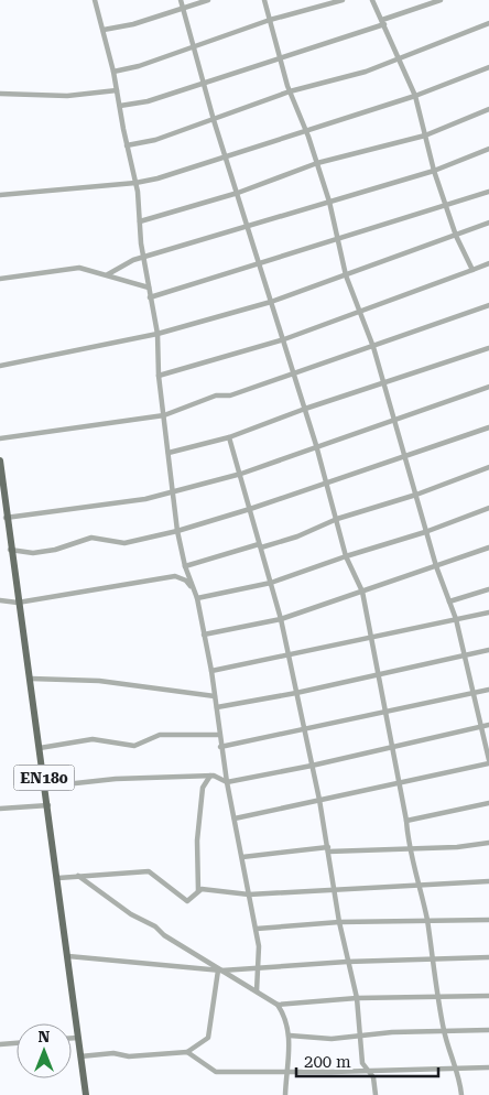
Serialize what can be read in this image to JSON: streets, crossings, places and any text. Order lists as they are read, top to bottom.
{
  "streets": {
    "main road": ["EN180"]
  },
  "scale_bar": "200 m",
  "north": "top"
}
